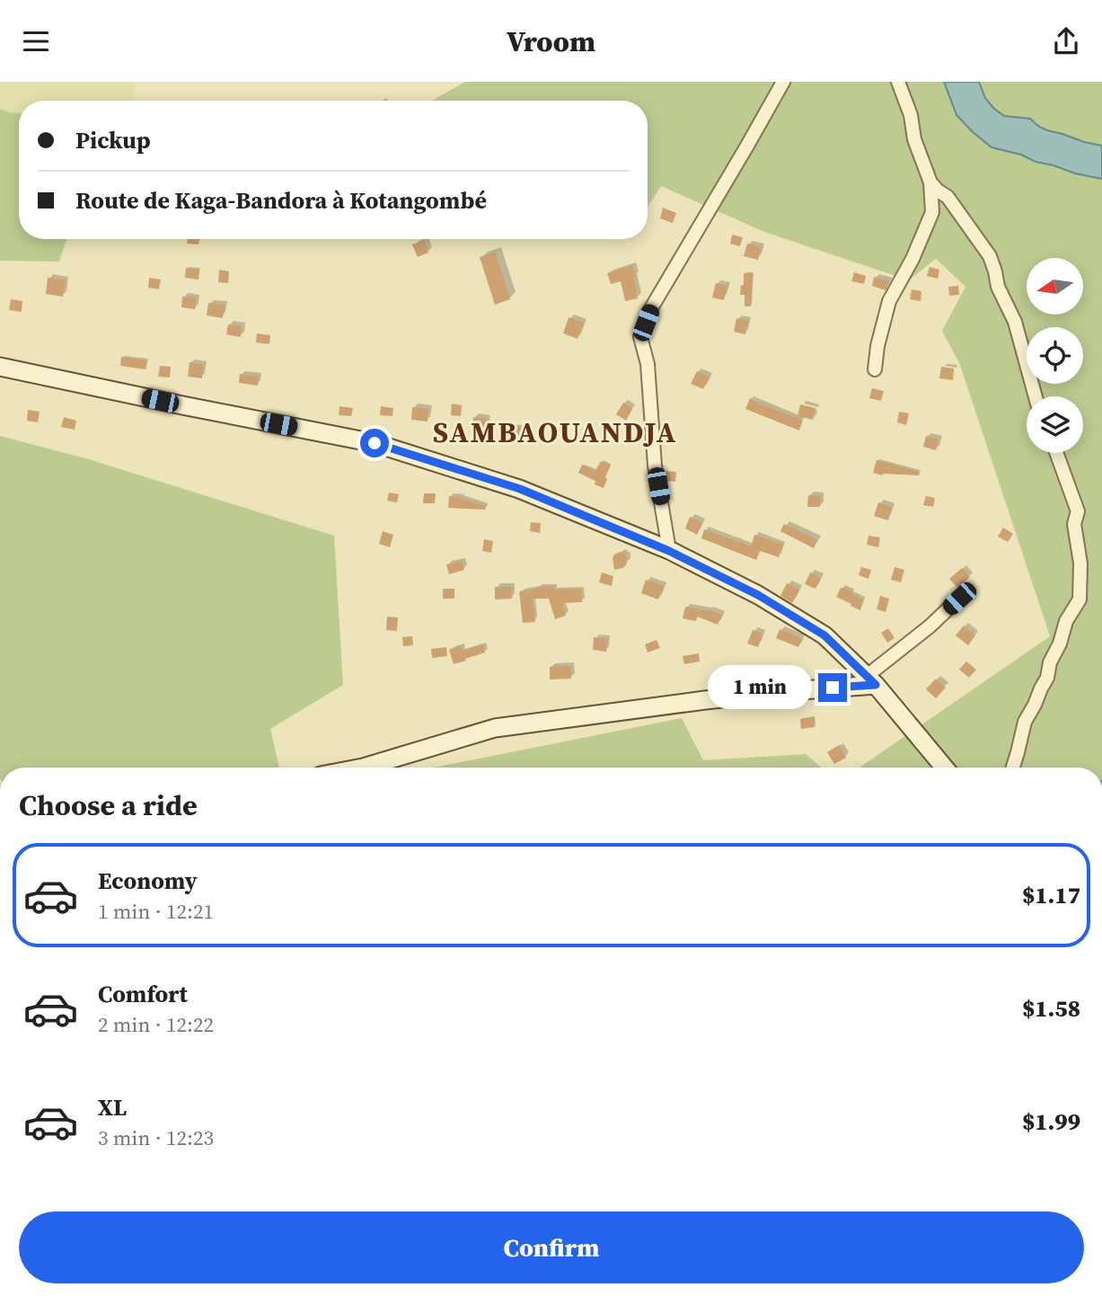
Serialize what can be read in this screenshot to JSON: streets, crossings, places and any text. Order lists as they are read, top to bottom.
{
  "districts": ["SAMBAOUANDJA"],
  "north": "left",
  "page": {
    "header": "Vroom",
    "banner": ["Pickup", "Route de Kaga-Bandora à Kotangombé"],
    "bubble": "1 min",
    "heading": "Choose a ride",
    "list": [
      {
        "name": "Economy",
        "note": "1 min · 12:21",
        "value": "$1.17"
      },
      {
        "name": "Comfort",
        "note": "2 min · 12:22",
        "value": "$1.58"
      },
      {
        "name": "XL",
        "note": "3 min · 12:23",
        "value": "$1.99"
      }
    ],
    "buttons": "Confirm"
  }
}
